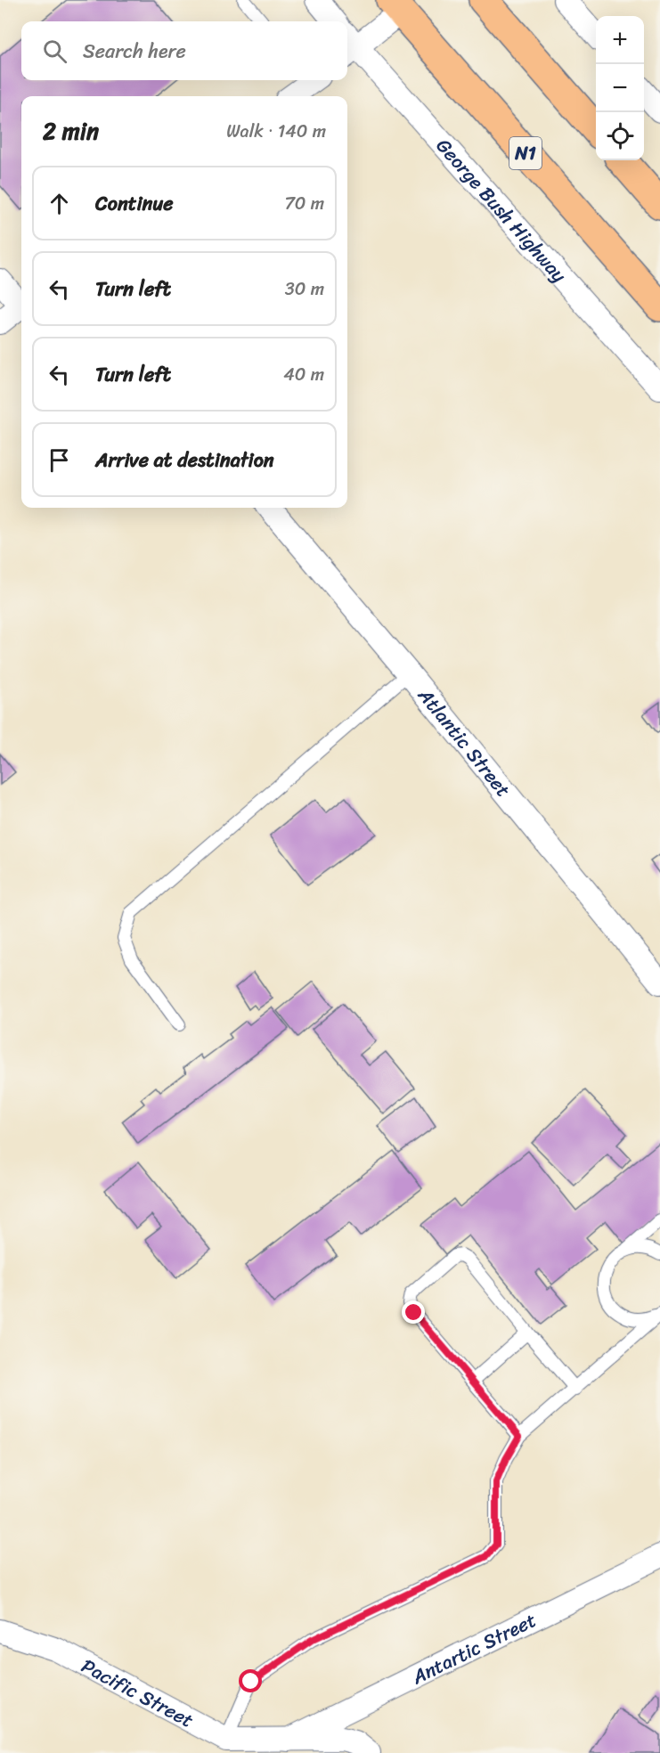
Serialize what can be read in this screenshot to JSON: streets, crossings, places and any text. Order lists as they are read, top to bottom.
{
  "streets": {
    "highway": ["N1"],
    "street": [
      "George Bush Highway",
      "Atlantic Street",
      "Antartic Street",
      "Pacific Street"
    ]
  },
  "crossings": [
    ["Antartic Street", "Pacific Street"]
  ],
  "page": {
    "map_buttons": ["+", "−"],
    "search": "Search here",
    "heading": ["2 min", "Walk · 140 m"],
    "list": [
      ["Continue", "70 m"],
      ["Turn left", "30 m"],
      ["Turn left", "40 m"],
      "Arrive at destination"
    ]
  }
}
